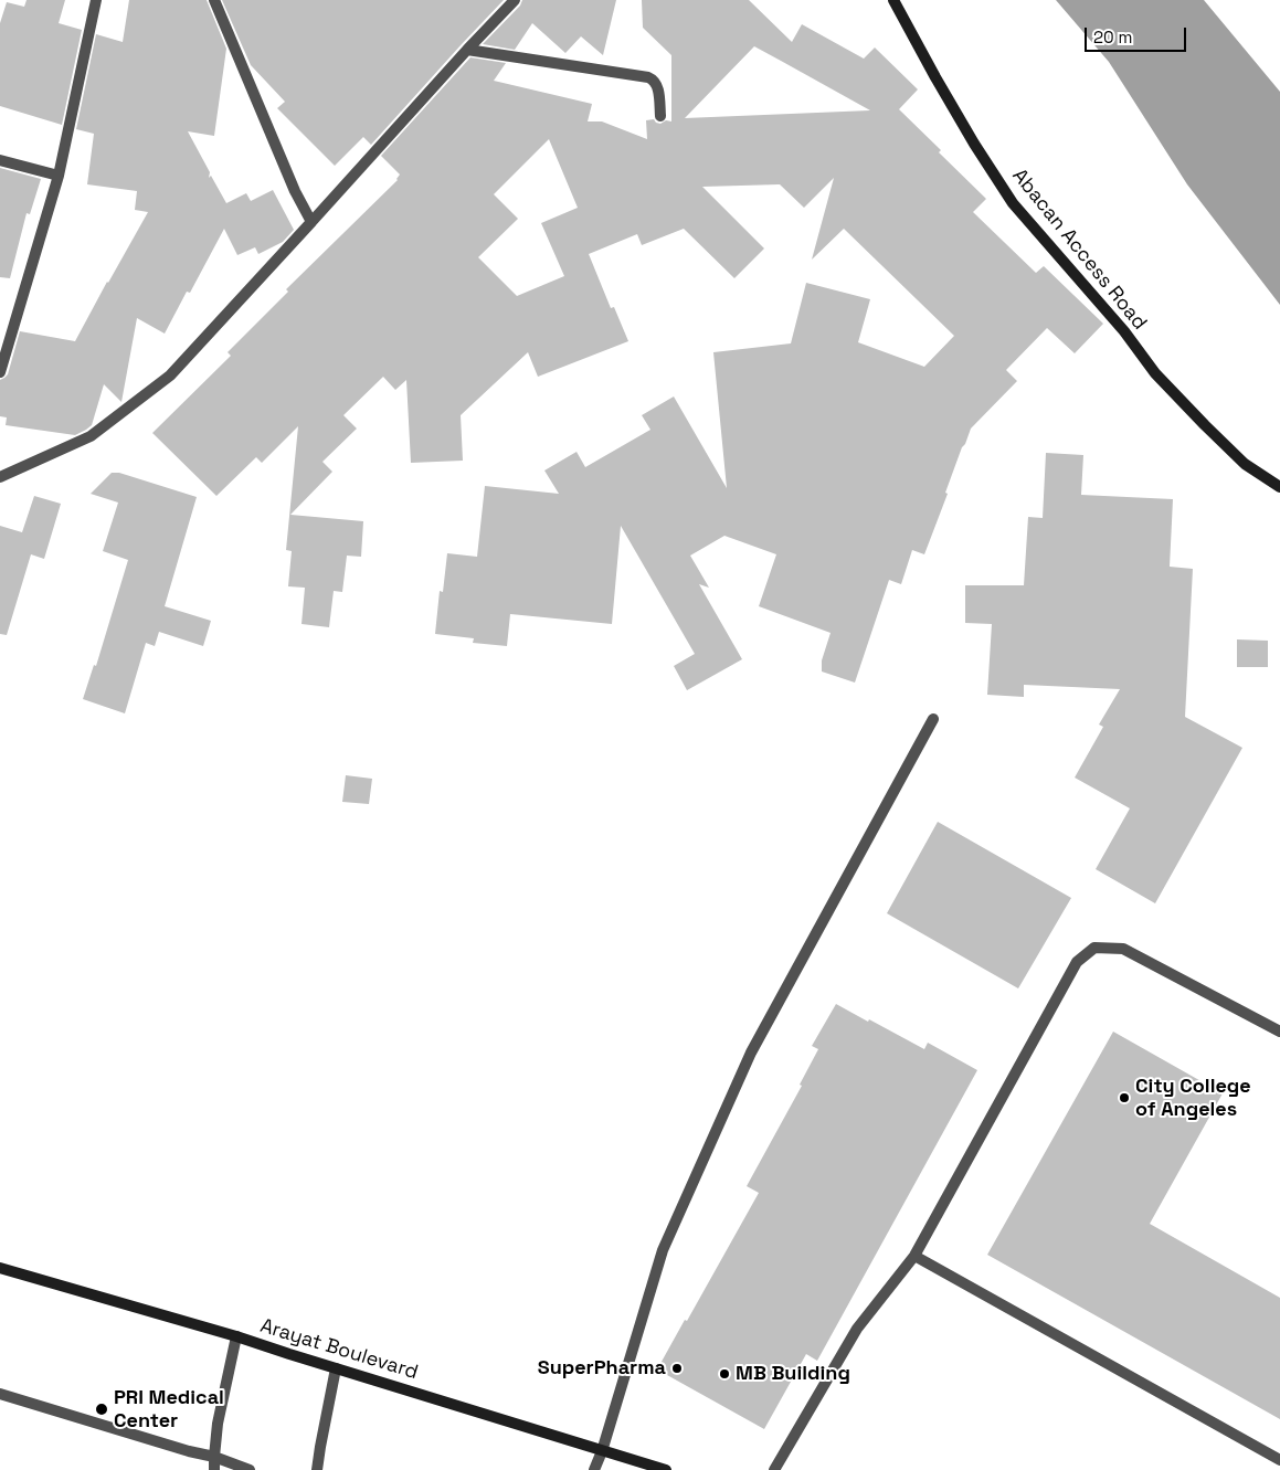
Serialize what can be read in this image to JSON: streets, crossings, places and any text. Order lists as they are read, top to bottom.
{
  "streets": {
    "main road": ["Abacan Access Road", "Arayat Boulevard"]
  },
  "places": [
    "City College of Angeles",
    "SuperPharma",
    "MB Building",
    "PRI Medical Center"
  ],
  "scale_bar": "20 m"
}
